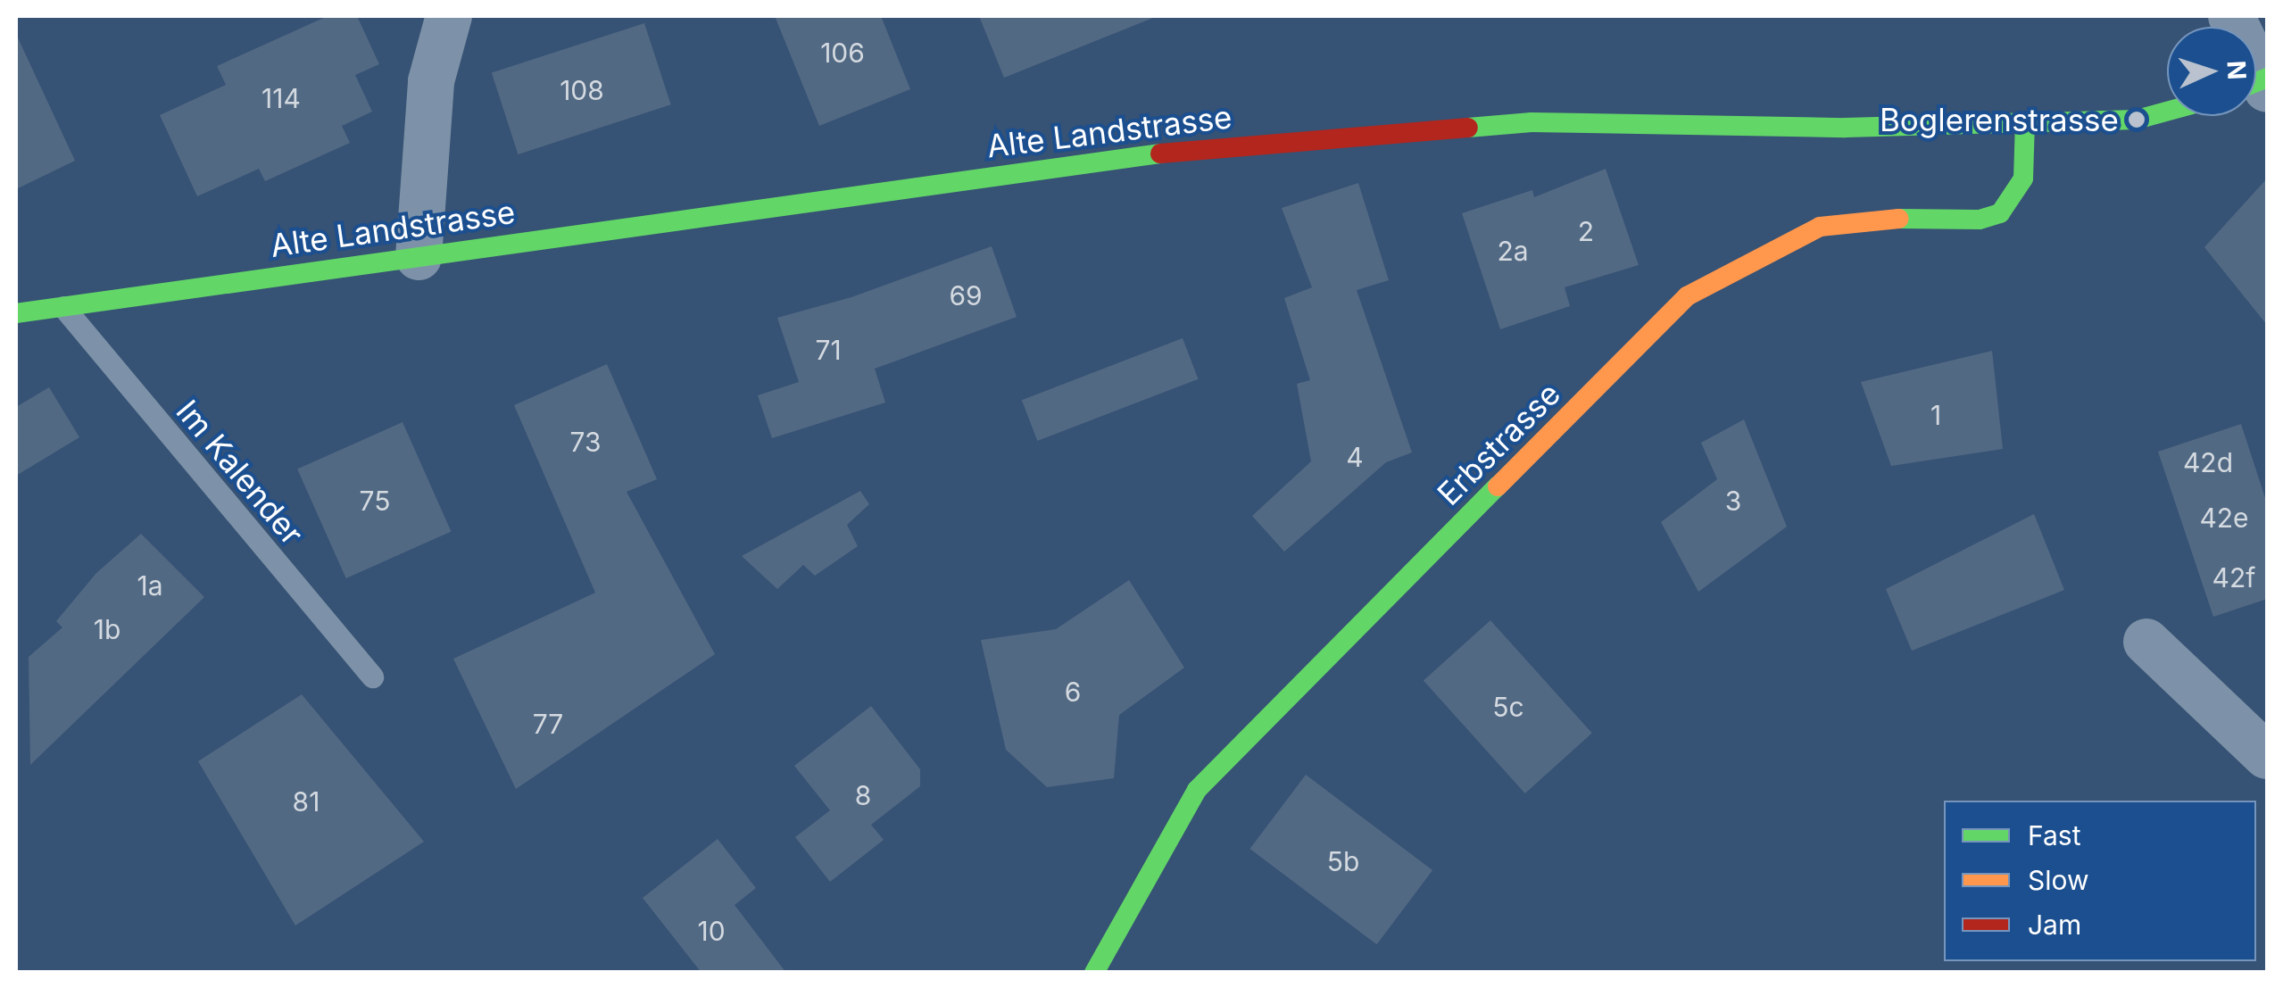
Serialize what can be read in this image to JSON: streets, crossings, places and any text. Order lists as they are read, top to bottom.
{
  "streets": {
    "main road": ["Alte Landstrasse", "Erbstrasse"],
    "lane": ["Im Kalender"]
  },
  "crossings": [
    ["Alte Landstrasse", "Erbstrasse"],
    ["Alte Landstrasse", "Im Kalender"]
  ],
  "places": ["Boglerenstrasse"],
  "house_numbers": [
    "106",
    "108",
    "114",
    "2",
    "2a",
    "69",
    "71",
    "1",
    "73",
    "4",
    "42d",
    "75",
    "3",
    "42e",
    "42f",
    "1a",
    "1b",
    "6",
    "5c",
    "77",
    "8",
    "81",
    "5b",
    "10"
  ],
  "legend": ["Fast", "Slow", "Jam"],
  "north": "right"
}
